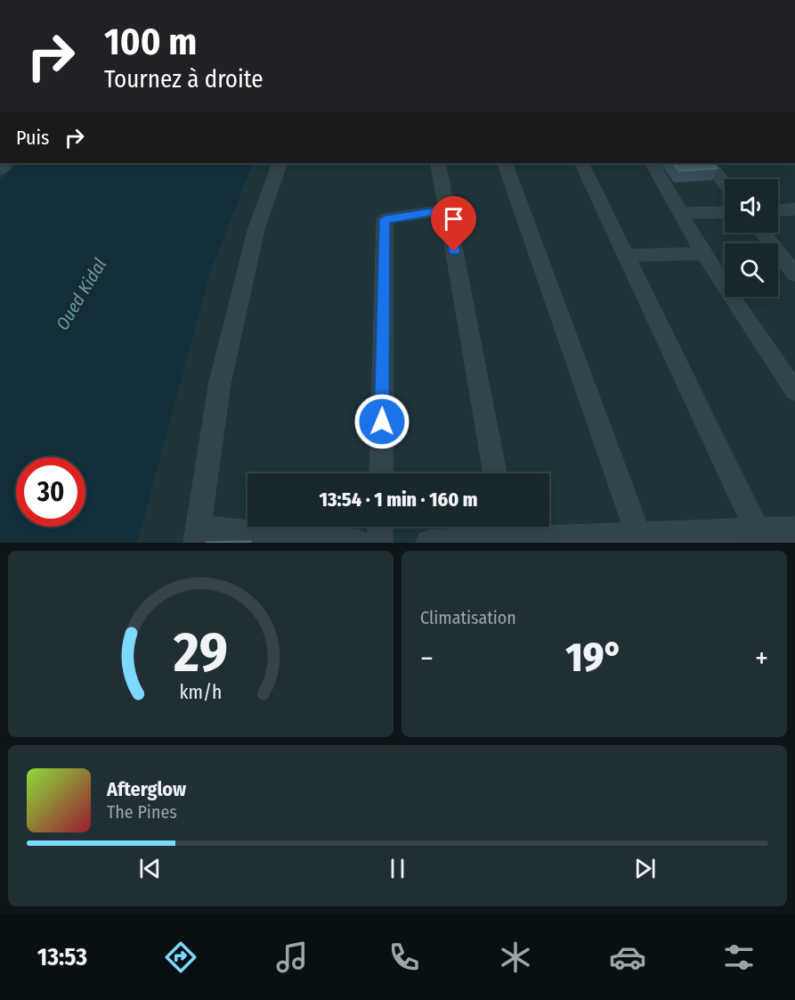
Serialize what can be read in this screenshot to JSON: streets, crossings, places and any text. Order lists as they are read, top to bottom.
{
  "water": ["Oued Kidal"],
  "page": {
    "turn": ["100 m", "Tournez à droite"],
    "then": "Puis",
    "limit": "30",
    "trip": "13:54 · 1 min · 160 m",
    "tile": "Climatisation",
    "heat": ["−", "19°", "+"],
    "song": ["Afterglow", "The Pines"],
    "tabs": "13:53",
    "gauge": ["29", "km/h"]
  }
}
